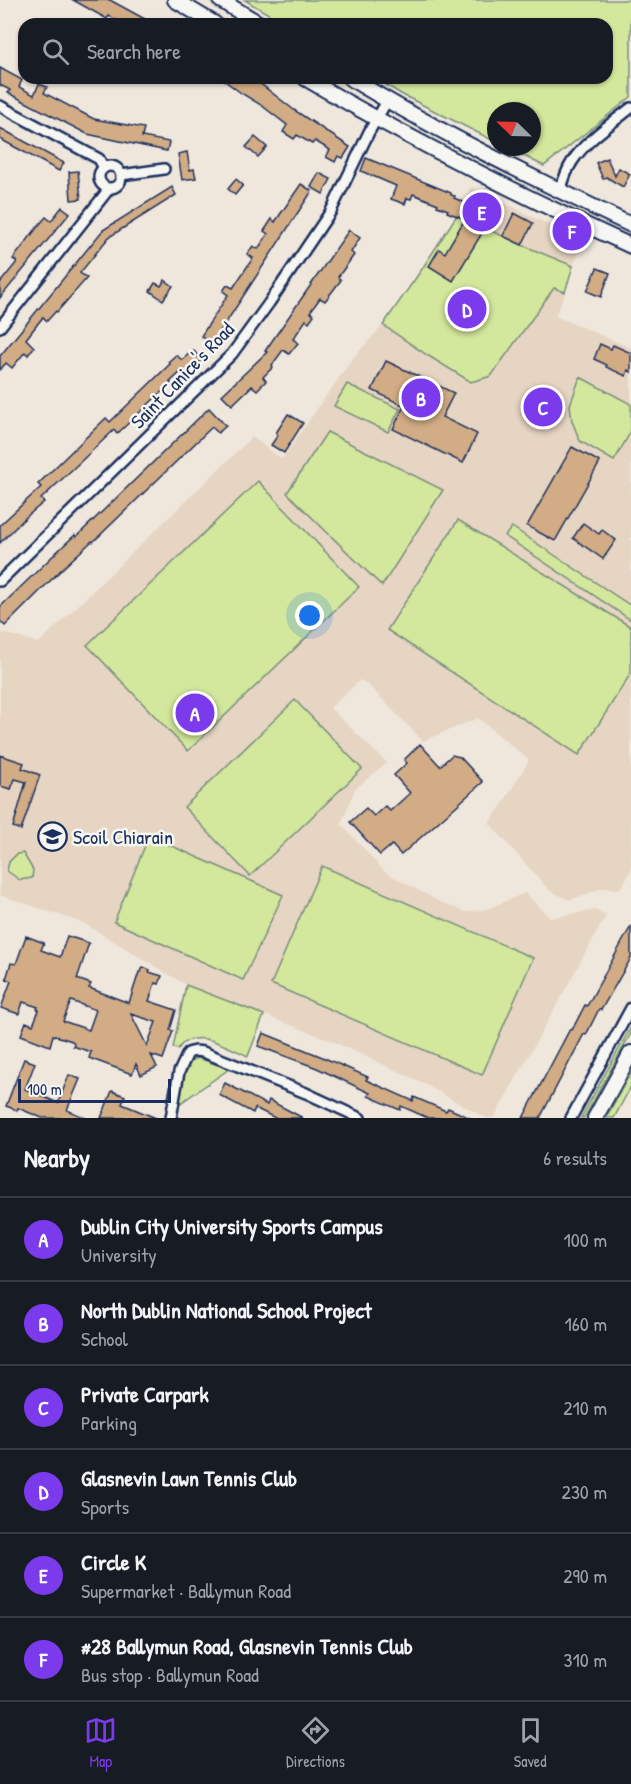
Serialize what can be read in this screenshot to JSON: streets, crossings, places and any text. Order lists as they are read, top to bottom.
{
  "streets": {
    "street": ["Saint Canice's Road"]
  },
  "places": {
    "school or university": ["Scoil Chiarain"]
  },
  "scale_bar": "100 m",
  "north": "top left",
  "page": {
    "search": "Search here",
    "pins": [
      "E",
      "F",
      "D",
      "B",
      "C",
      "A"
    ],
    "scale": "100 m",
    "heading": ["Nearby", "6 results"],
    "list": [
      {
        "mark": "A",
        "name": "Dublin City University Sports Campus",
        "note": "University",
        "value": "100 m"
      },
      {
        "mark": "B",
        "name": "North Dublin National School Project",
        "note": "School",
        "value": "160 m"
      },
      {
        "mark": "C",
        "name": "Private Carpark",
        "note": "Parking",
        "value": "210 m"
      },
      {
        "mark": "D",
        "name": "Glasnevin Lawn Tennis Club",
        "note": "Sports",
        "value": "230 m"
      },
      {
        "mark": "E",
        "name": "Circle K",
        "note": "Supermarket · Ballymun Road",
        "value": "290 m"
      },
      {
        "mark": "F",
        "name": "#28 Ballymun Road, Glasnevin Tennis Club",
        "note": "Bus stop · Ballymun Road",
        "value": "310 m"
      }
    ],
    "nav": ["Map", "Directions", "Saved"]
  }
}
